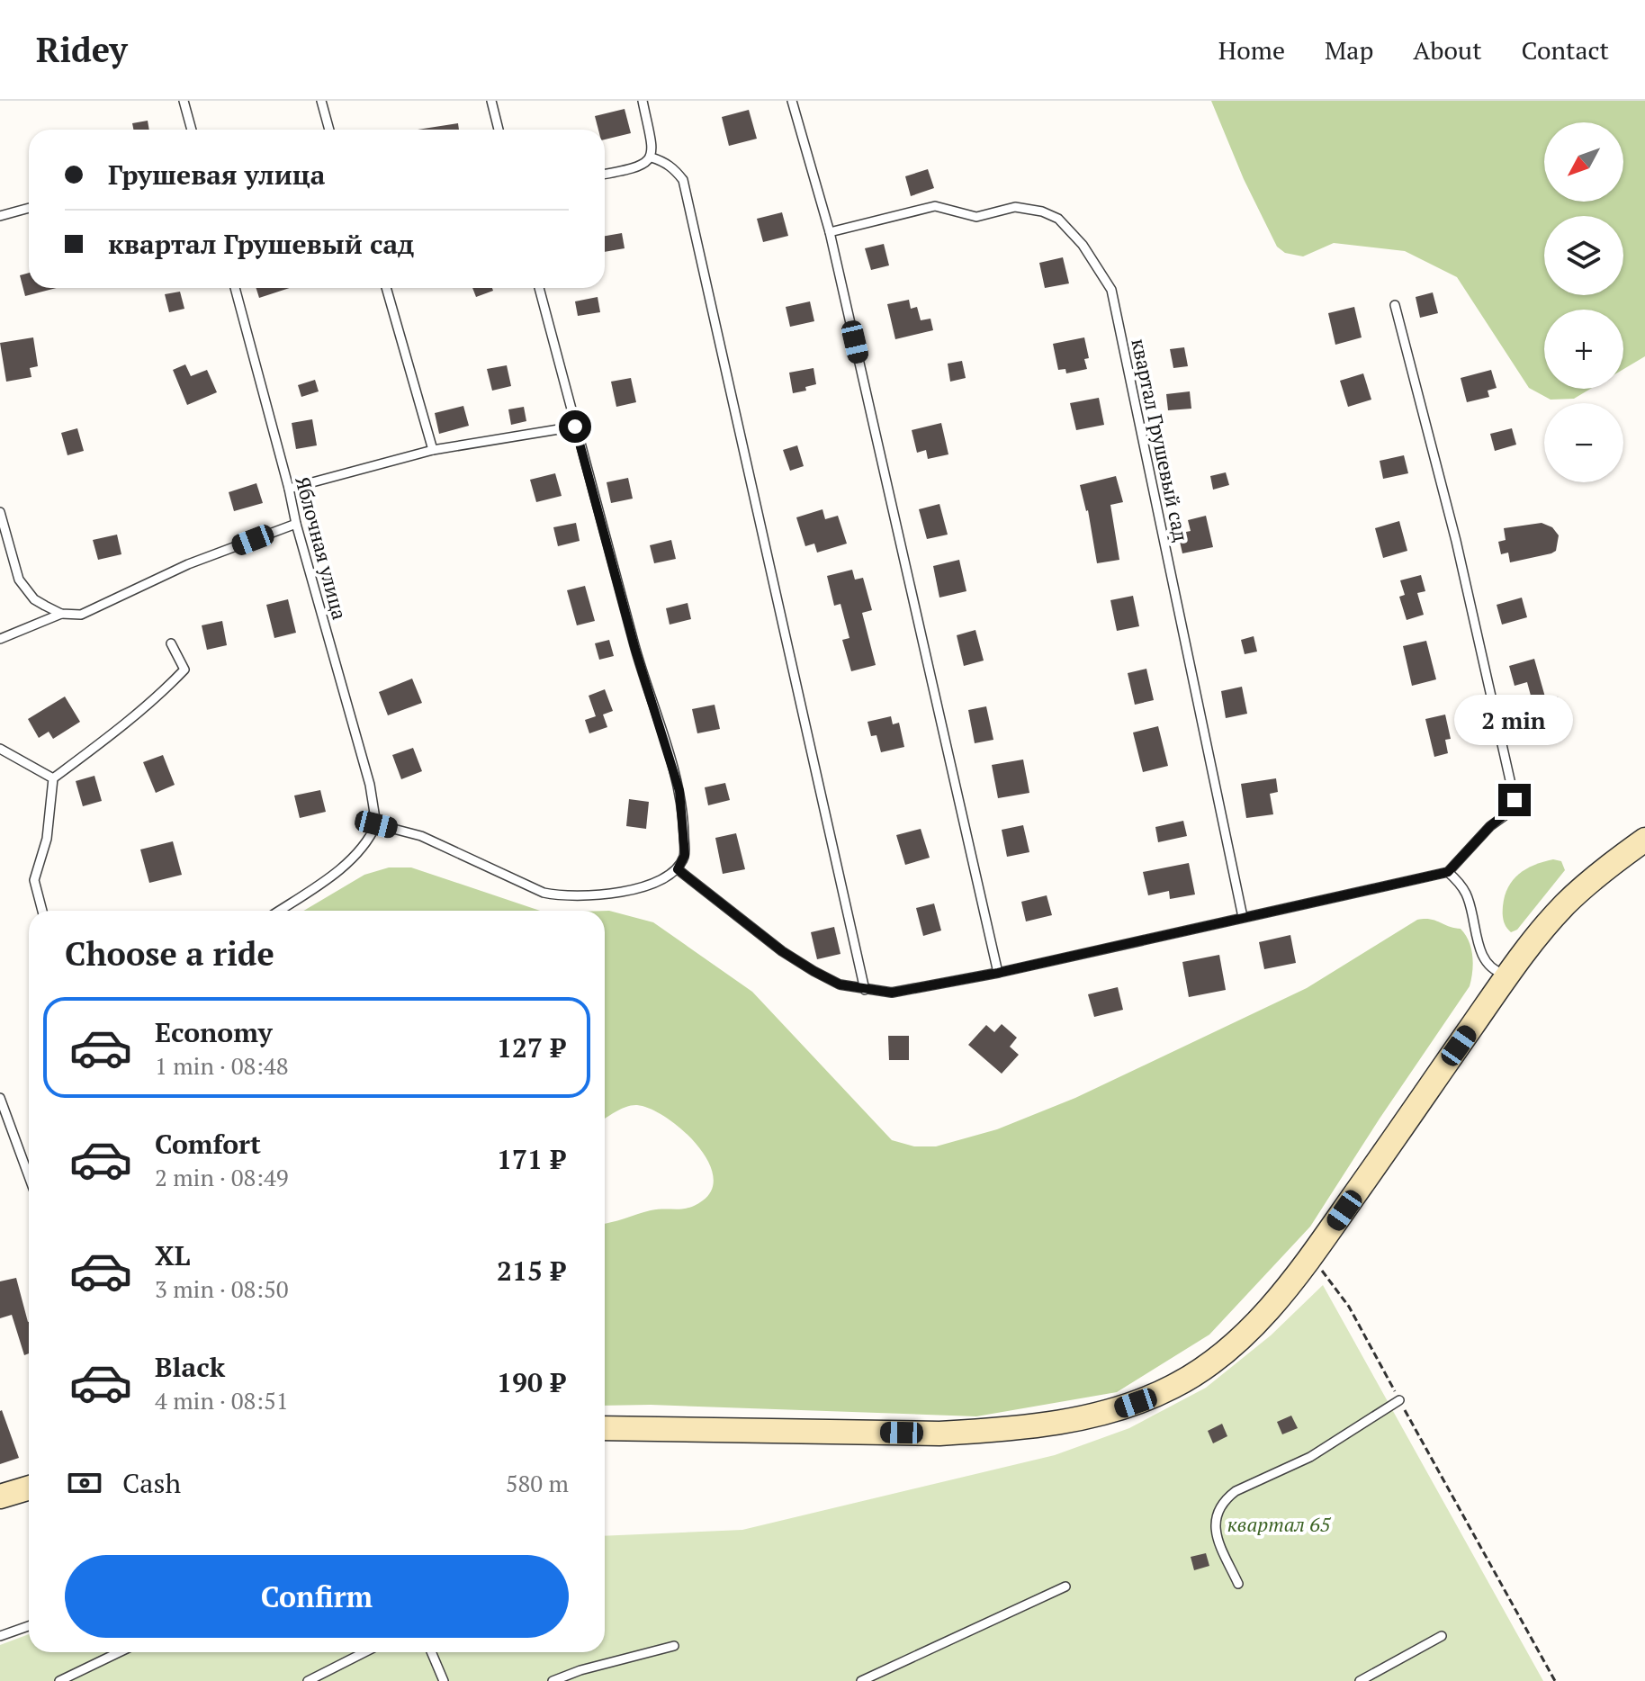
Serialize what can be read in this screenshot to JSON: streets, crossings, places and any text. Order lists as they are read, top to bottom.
{
  "streets": {
    "lane": ["квартал Грушевый сад", "Яблочная улица"]
  },
  "parks": ["квартал 65"],
  "north": "bottom left",
  "page": {
    "header": "Ridey",
    "nav": [
      "Home",
      "Map",
      "About",
      "Contact"
    ],
    "map_buttons": ["+", "−"],
    "banner": ["Грушевая улица", "квартал Грушевый сад"],
    "bubble": "2 min",
    "heading": "Choose a ride",
    "list": [
      {
        "name": "Economy",
        "note": "1 min · 08:48",
        "value": "127 ₽"
      },
      {
        "name": "Comfort",
        "note": "2 min · 08:49",
        "value": "171 ₽"
      },
      {
        "name": "XL",
        "note": "3 min · 08:50",
        "value": "215 ₽"
      },
      {
        "name": "Black",
        "note": "4 min · 08:51",
        "value": "190 ₽"
      }
    ],
    "pay": ["Cash", "580 m"],
    "buttons": "Confirm"
  }
}
